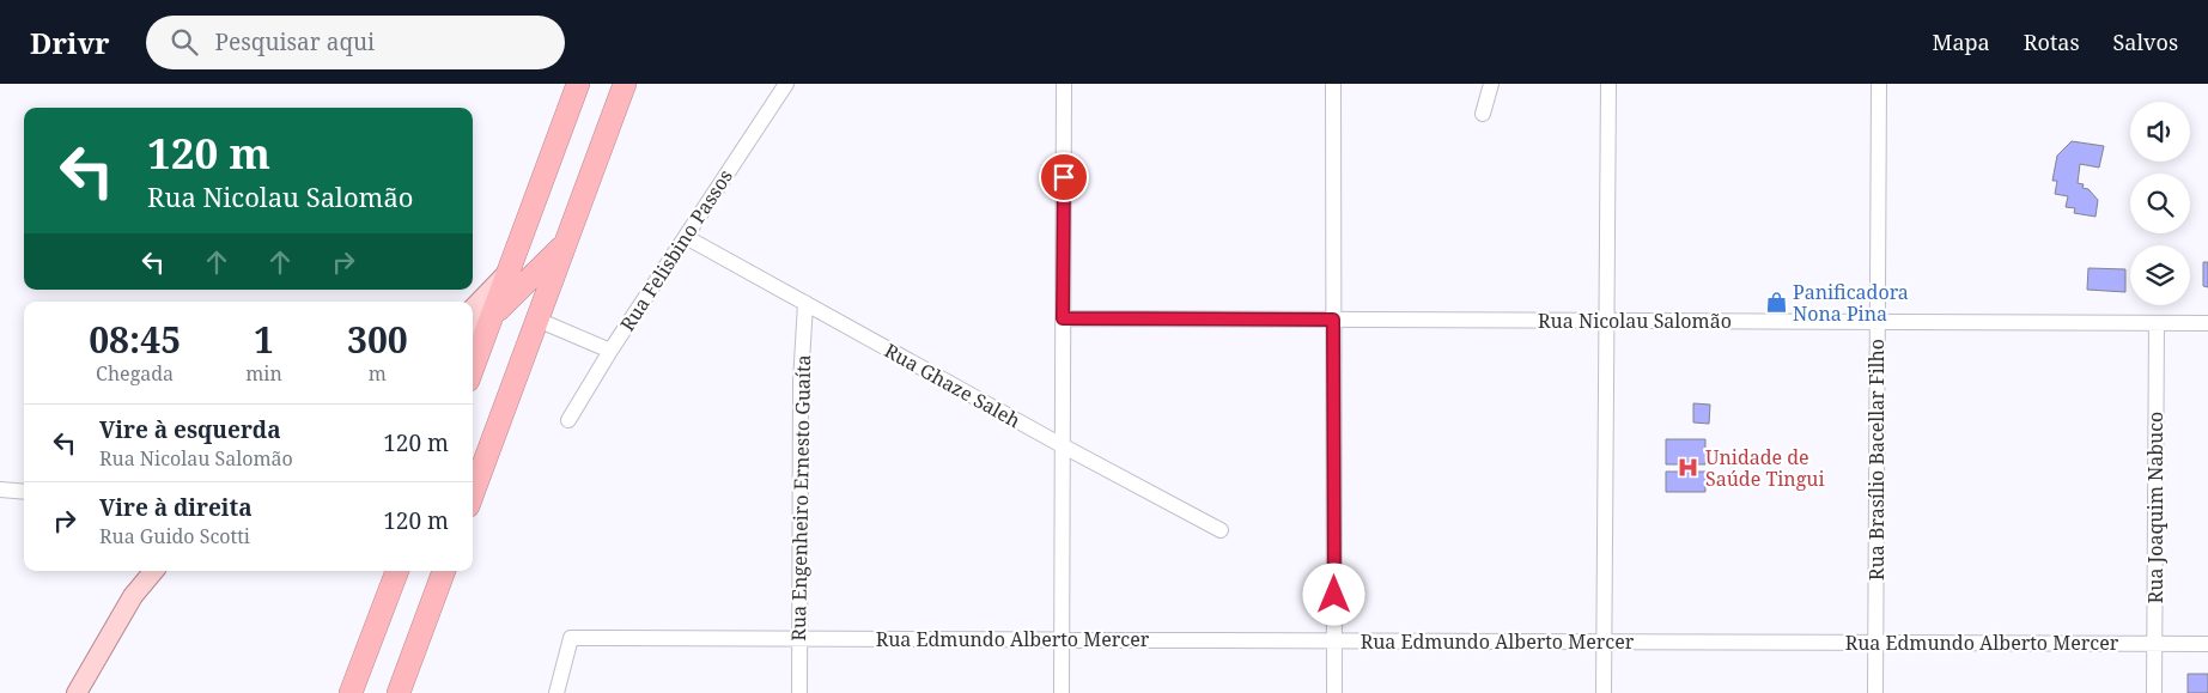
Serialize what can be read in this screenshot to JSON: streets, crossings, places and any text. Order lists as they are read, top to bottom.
{
  "streets": {
    "street": [
      "Rua Felisbino Passos",
      "Rua Nicolau Salomão",
      "Rua Ghaze Saleh",
      "Rua Brasílio Bacellar Filho",
      "Rua Engenheiro Ernesto Guaíta",
      "Rua Joaquim Nabuco",
      "Rua Edmundo Alberto Mercer"
    ]
  },
  "crossings": [
    ["Rua Felisbino Passos", "Rua Ghaze Saleh"],
    ["Rua Nicolau Salomão", "Rua Brasílio Bacellar Filho"],
    ["Rua Nicolau Salomão", "Rua Joaquim Nabuco"],
    ["Rua Ghaze Saleh", "Rua Engenheiro Ernesto Guaíta"],
    ["Rua Brasílio Bacellar Filho", "Rua Edmundo Alberto Mercer"],
    ["Rua Engenheiro Ernesto Guaíta", "Rua Edmundo Alberto Mercer"],
    ["Rua Joaquim Nabuco", "Rua Edmundo Alberto Mercer"]
  ],
  "places": {
    "shop": ["Panificadora Nona Pina"],
    "hospital": ["Unidade de Saúde Tingui"]
  },
  "page": {
    "header": "Drivr",
    "search": "Pesquisar aqui",
    "nav": ["Mapa", "Rotas", "Salvos"],
    "turn": ["120 m", "Rua Nicolau Salomão"],
    "eta": [
      "08:45",
      "Chegada",
      "1",
      "min",
      "300",
      "m"
    ],
    "list": [
      {
        "name": "Vire à esquerda",
        "note": "Rua Nicolau Salomão",
        "value": "120 m"
      },
      {
        "name": "Vire à direita",
        "note": "Rua Guido Scotti",
        "value": "120 m"
      }
    ]
  }
}
